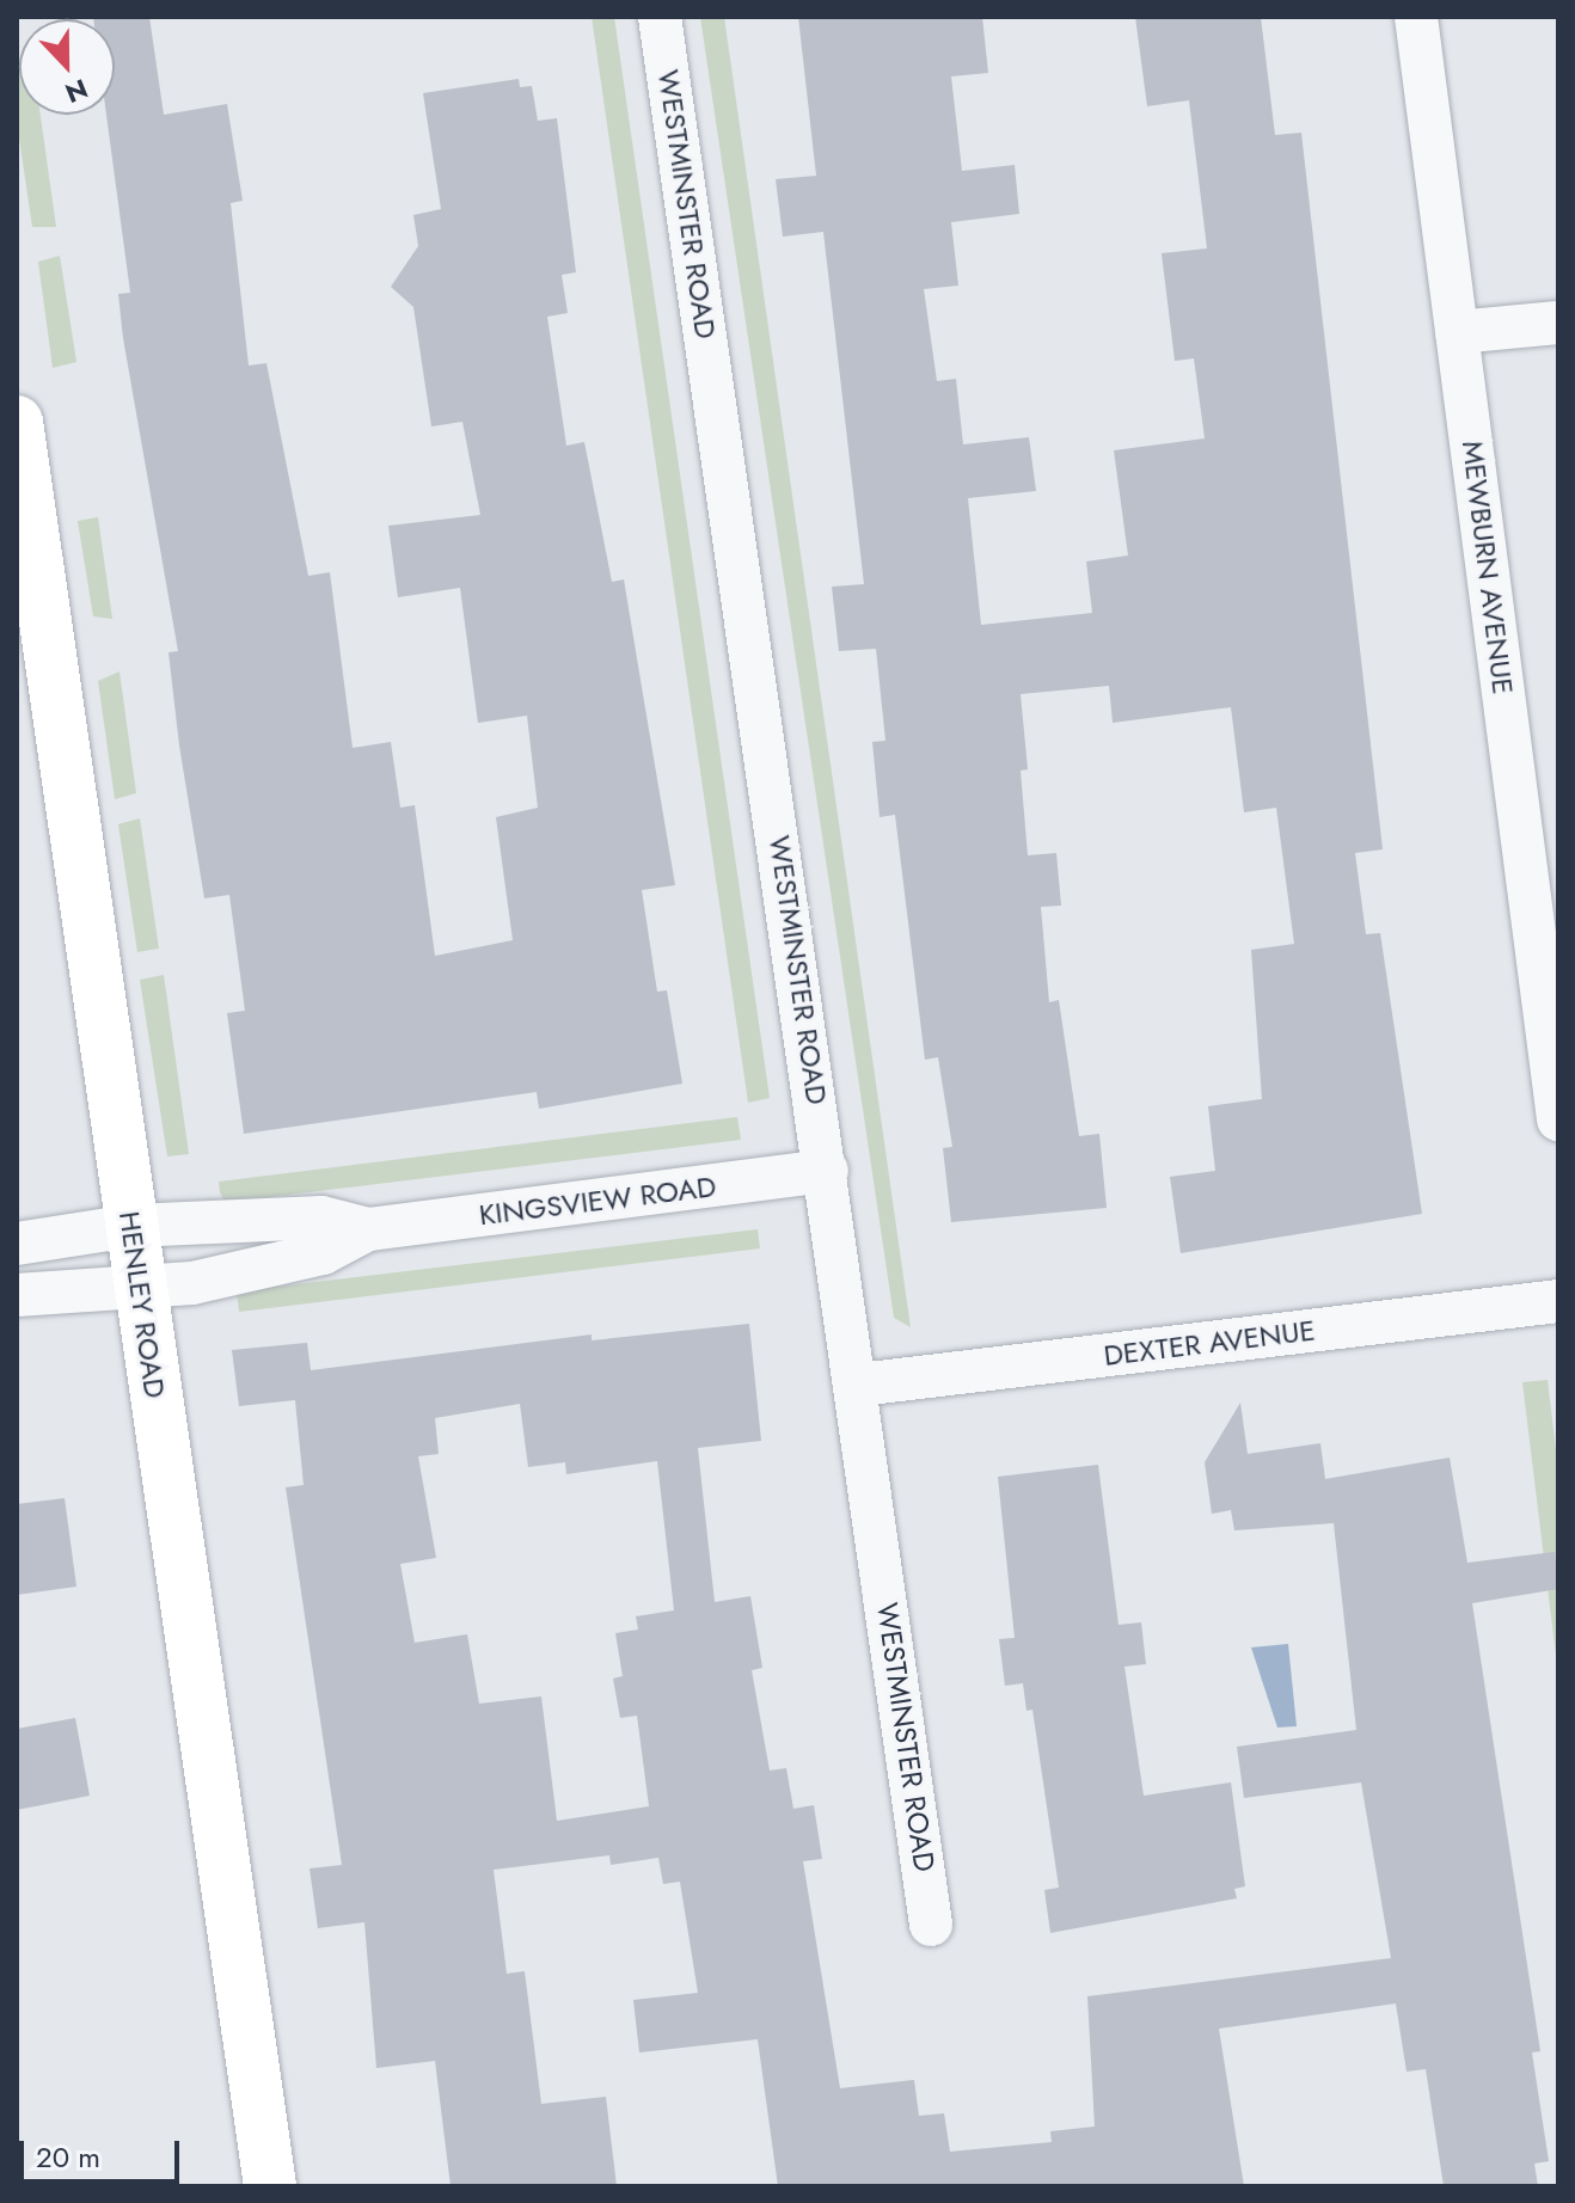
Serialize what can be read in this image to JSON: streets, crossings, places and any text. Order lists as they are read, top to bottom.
{
  "streets": {
    "street": [
      "WESTMINSTER ROAD",
      "MEWBURN AVENUE",
      "KINGSVIEW ROAD",
      "HENLEY ROAD",
      "DEXTER AVENUE"
    ]
  },
  "crossings": [
    ["WESTMINSTER ROAD", "KINGSVIEW ROAD"],
    ["WESTMINSTER ROAD", "DEXTER AVENUE"],
    ["KINGSVIEW ROAD", "HENLEY ROAD"]
  ],
  "scale_bar": "20 m",
  "north": "bottom"
}
